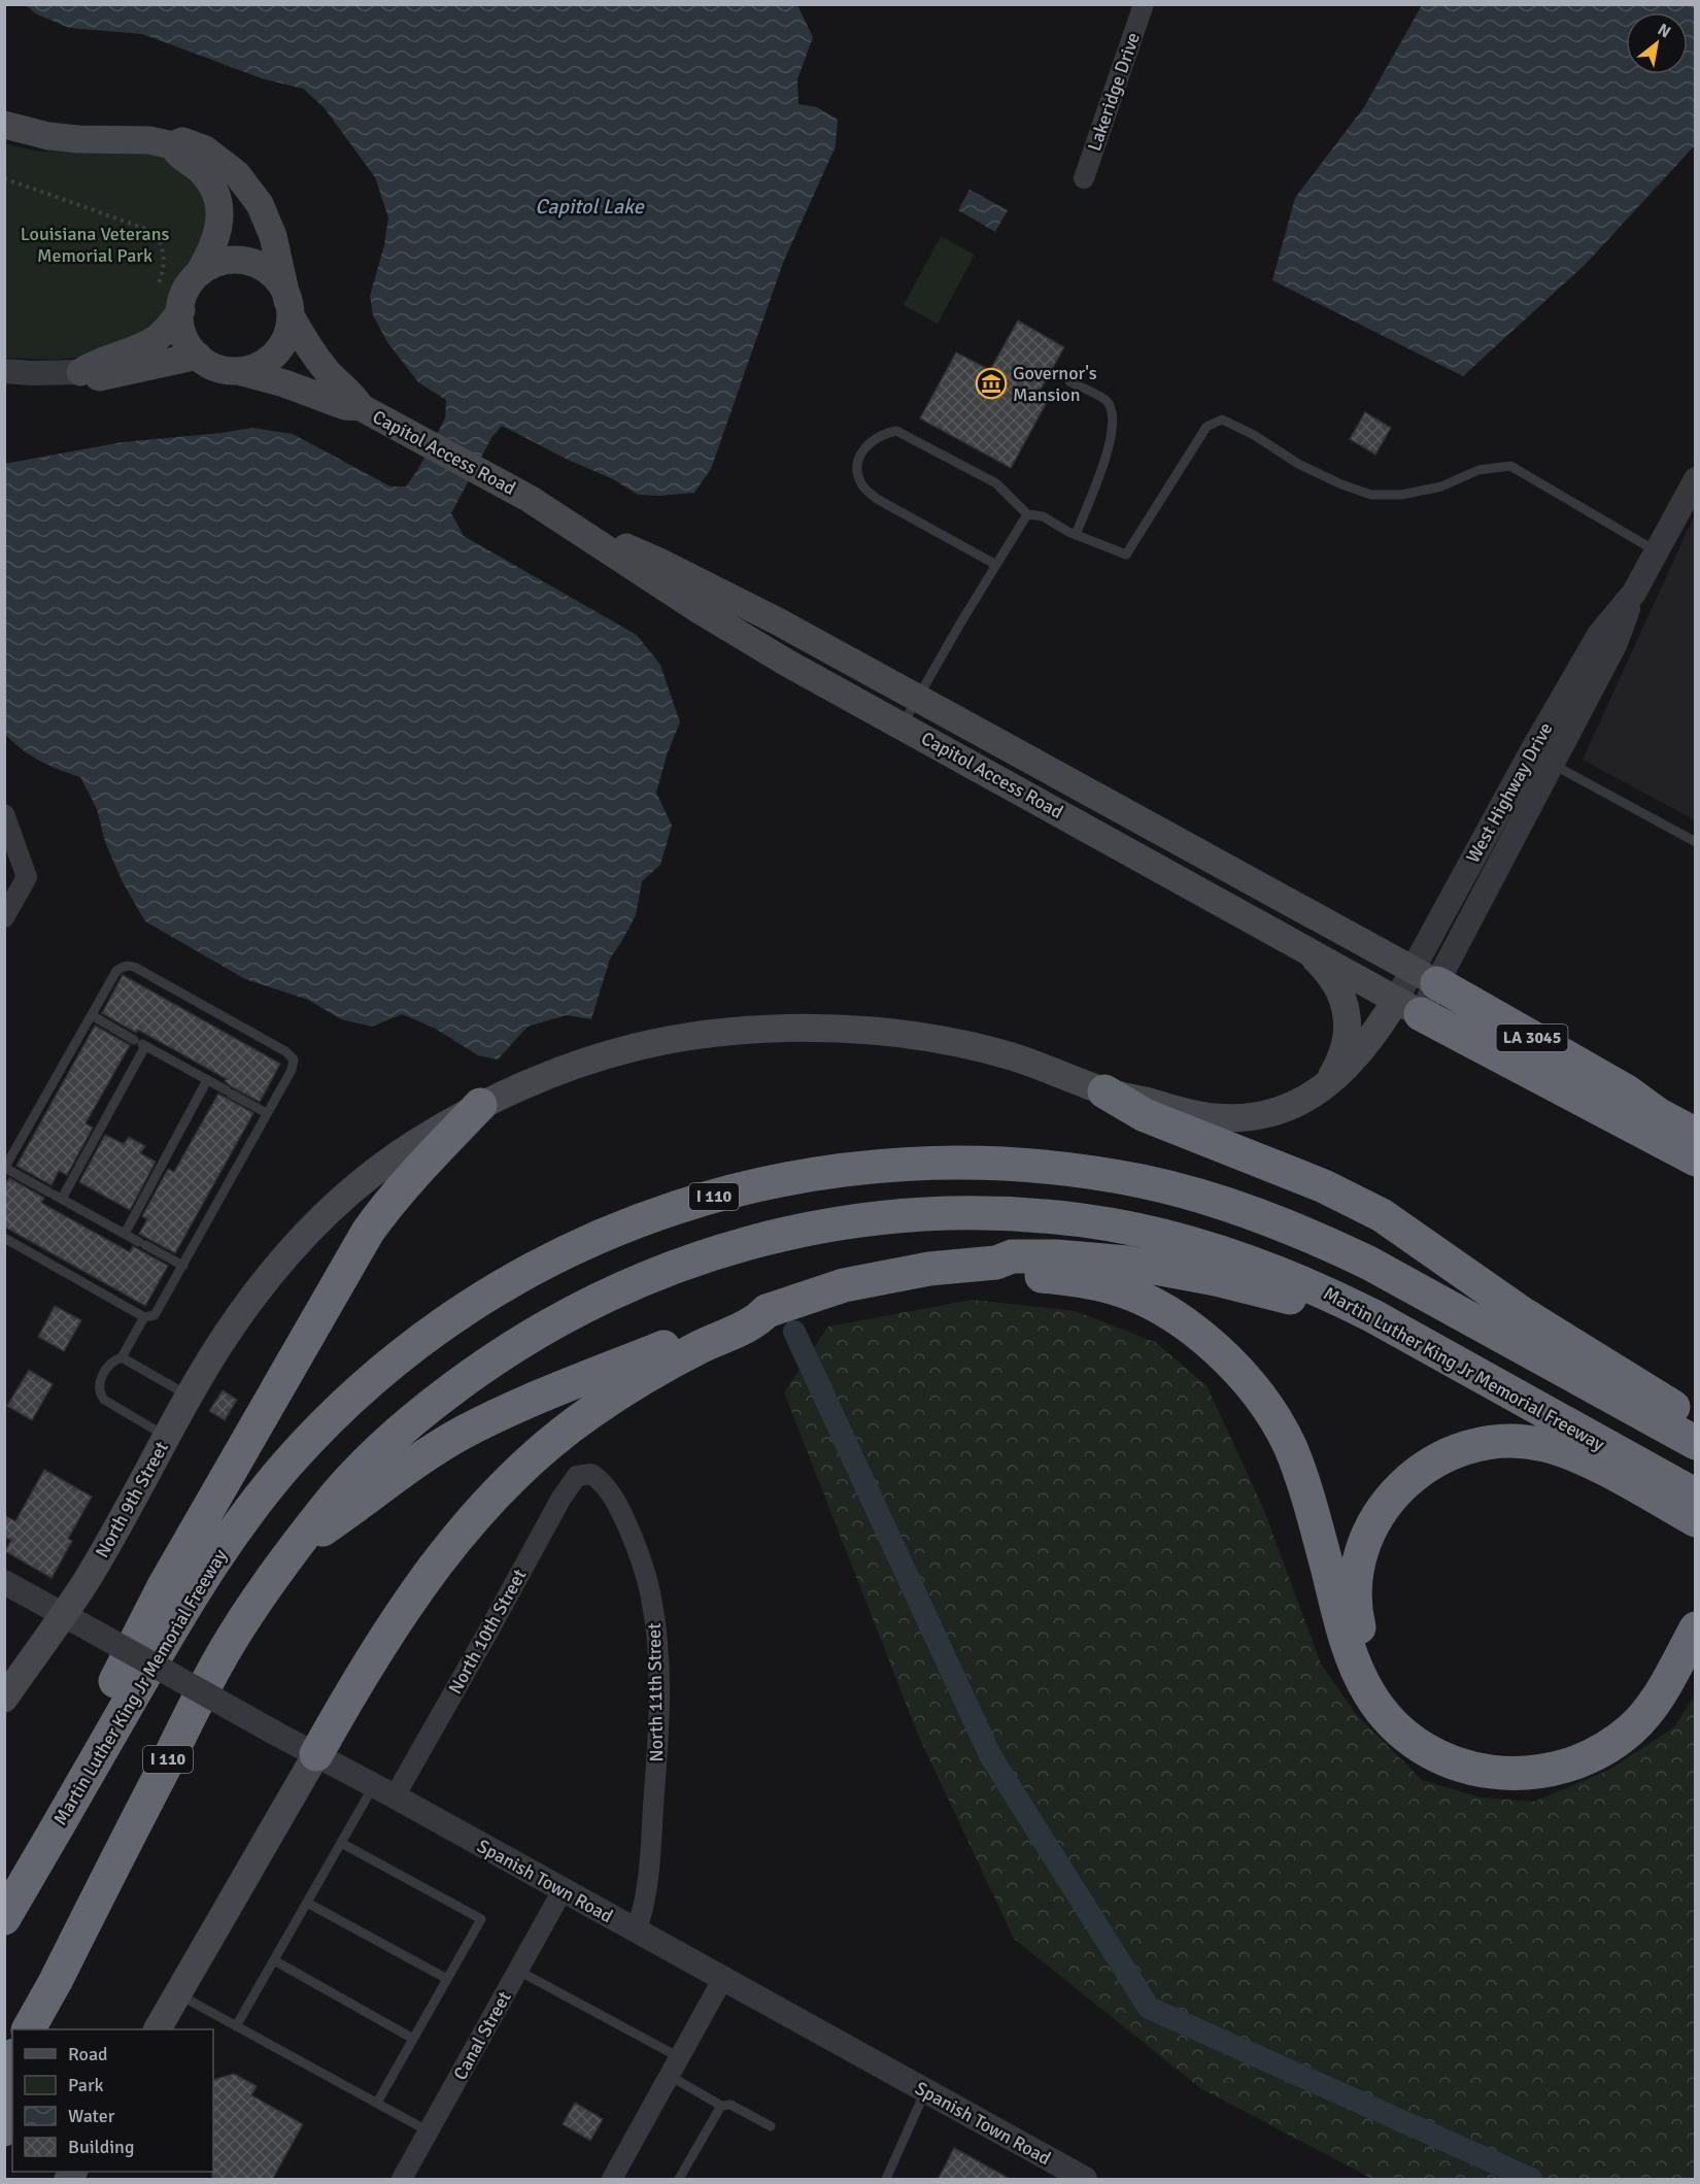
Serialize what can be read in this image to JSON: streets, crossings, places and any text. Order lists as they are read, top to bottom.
{
  "streets": {
    "highway": ["LA 3045", "I 110", "Martin Luther King Jr Memorial Freeway"],
    "main road": ["Capitol Access Road", "North 9th Street"],
    "street": [
      "Lakeridge Drive",
      "West Highway Drive",
      "North 10th Street",
      "North 11th Street",
      "Spanish Town Road",
      "Canal Street"
    ]
  },
  "crossings": [
    ["Capitol Access Road", "West Highway Drive"],
    ["Capitol Access Road", "LA 3045"],
    ["Capitol Access Road", "North 9th Street"],
    ["West Highway Drive", "LA 3045"],
    ["West Highway Drive", "North 9th Street"],
    ["North 9th Street", "Spanish Town Road"],
    ["North 10th Street", "North 11th Street"],
    ["North 10th Street", "Spanish Town Road"],
    ["North 11th Street", "Spanish Town Road"],
    ["Spanish Town Road", "Canal Street"]
  ],
  "water": ["Capitol Lake"],
  "parks": ["Louisiana Veterans Memorial Park"],
  "places": {
    "museum": ["Governor's Mansion"]
  },
  "legend": [
    "Road",
    "Park",
    "Water",
    "Building"
  ],
  "north": "top right"
}
